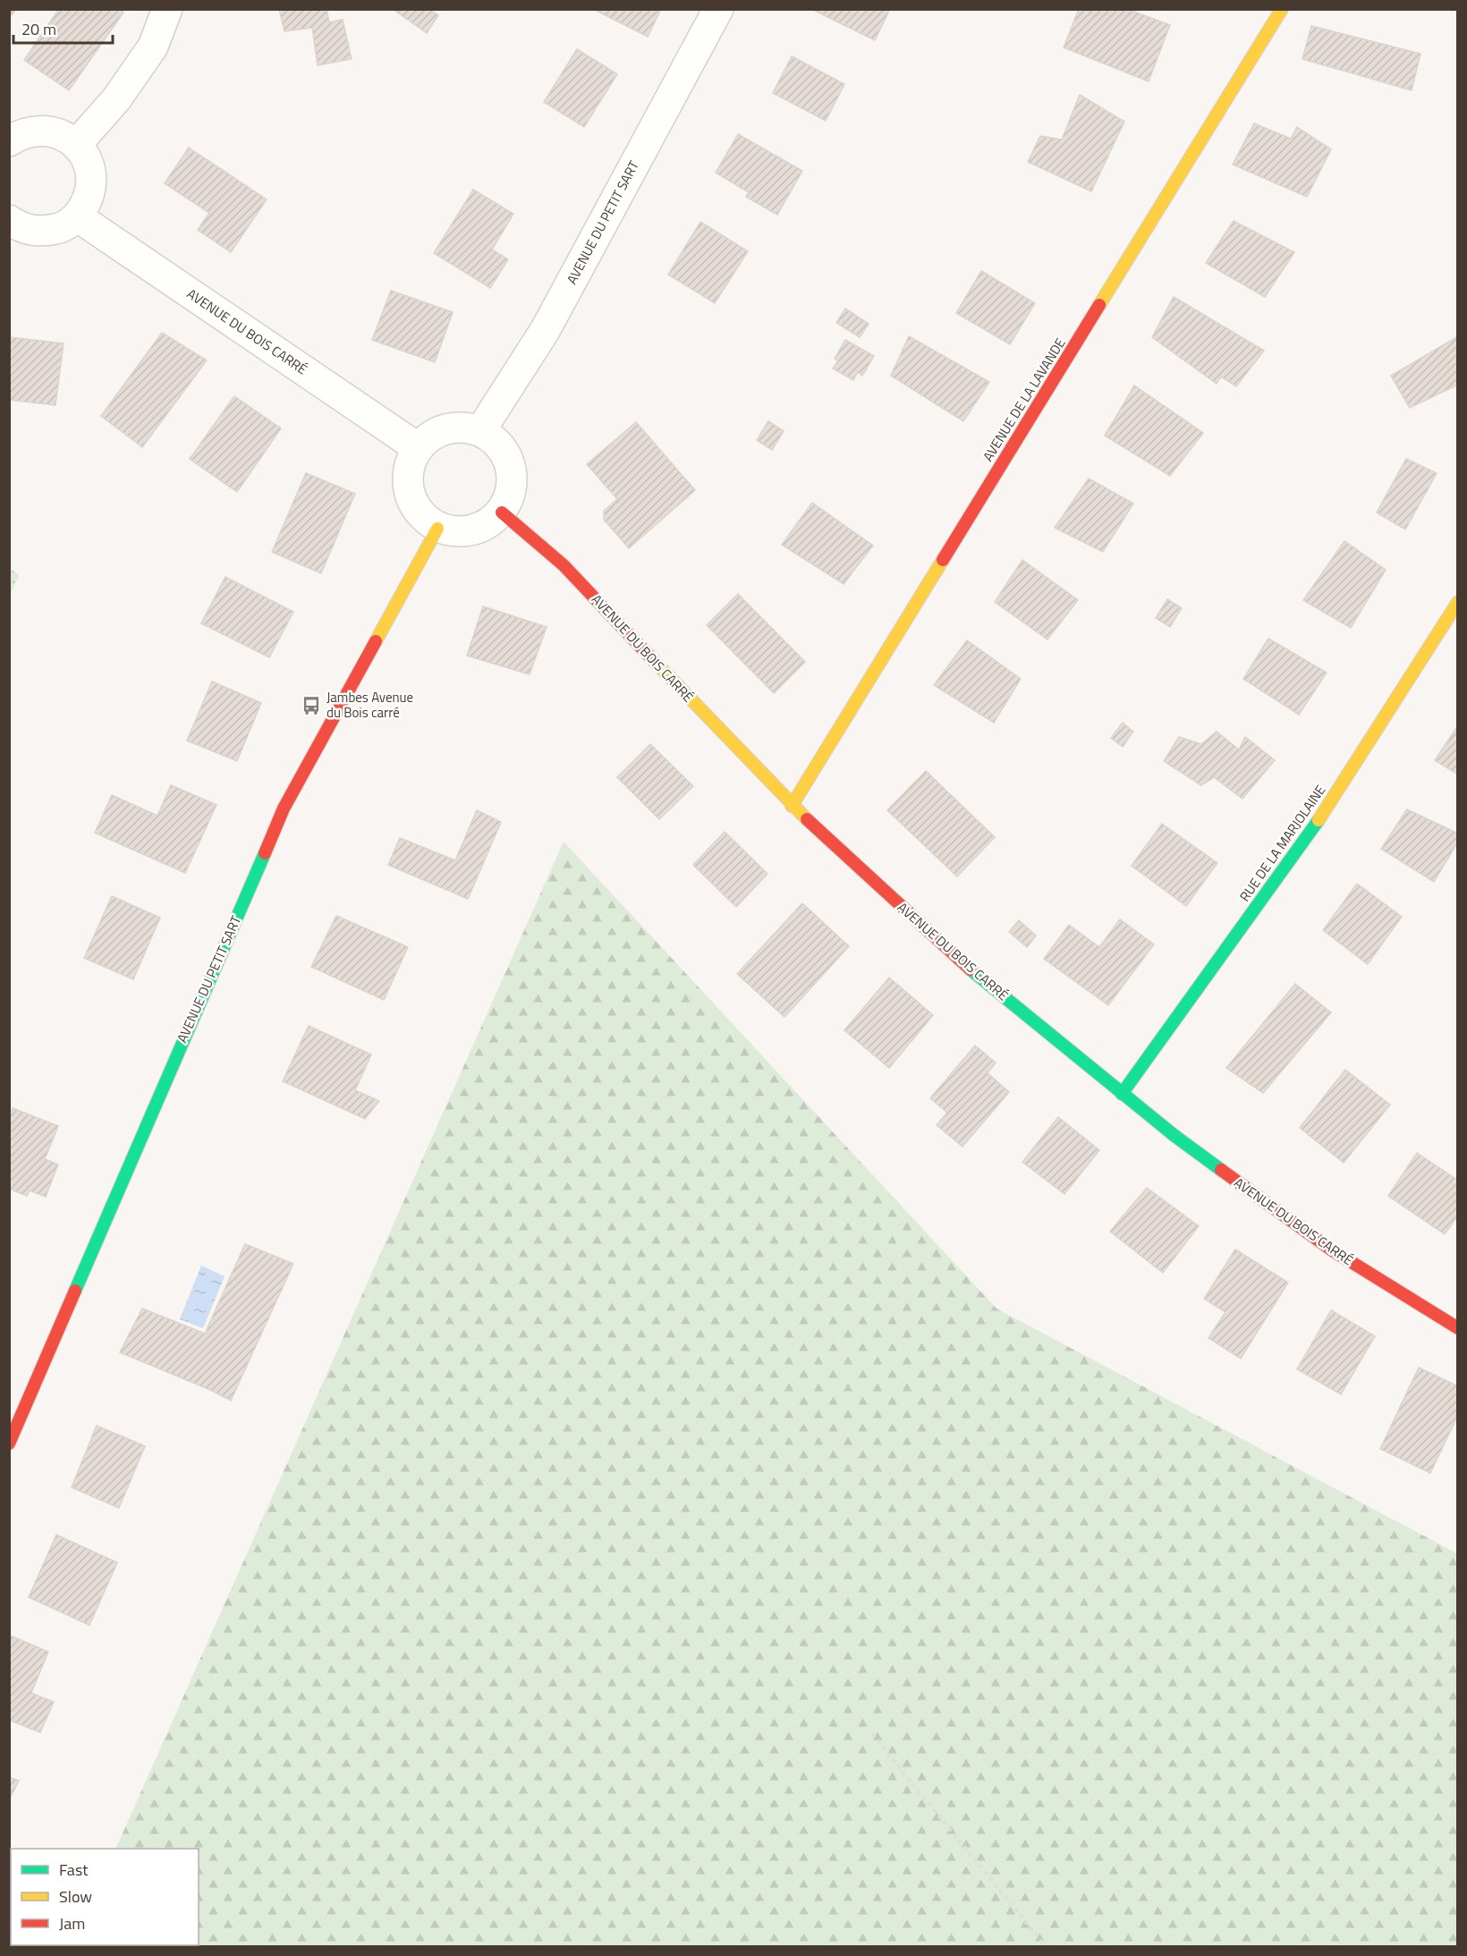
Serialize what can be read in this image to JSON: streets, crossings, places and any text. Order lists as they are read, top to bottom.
{
  "streets": {
    "street": [
      "AVENUE DU PETIT SART",
      "AVENUE DU BOIS CARRÉ",
      "AVENUE DE LA LAVANDE",
      "RUE DE LA MARJOLAINE"
    ]
  },
  "crossings": [
    ["AVENUE DU PETIT SART", "AVENUE DU BOIS CARRÉ"],
    ["AVENUE DU BOIS CARRÉ", "AVENUE DE LA LAVANDE"],
    ["AVENUE DU BOIS CARRÉ", "RUE DE LA MARJOLAINE"]
  ],
  "places": {
    "bus stop": ["Jambes Avenue du Bois carré"]
  },
  "legend": ["Fast", "Slow", "Jam"],
  "scale_bar": "20 m"
}
